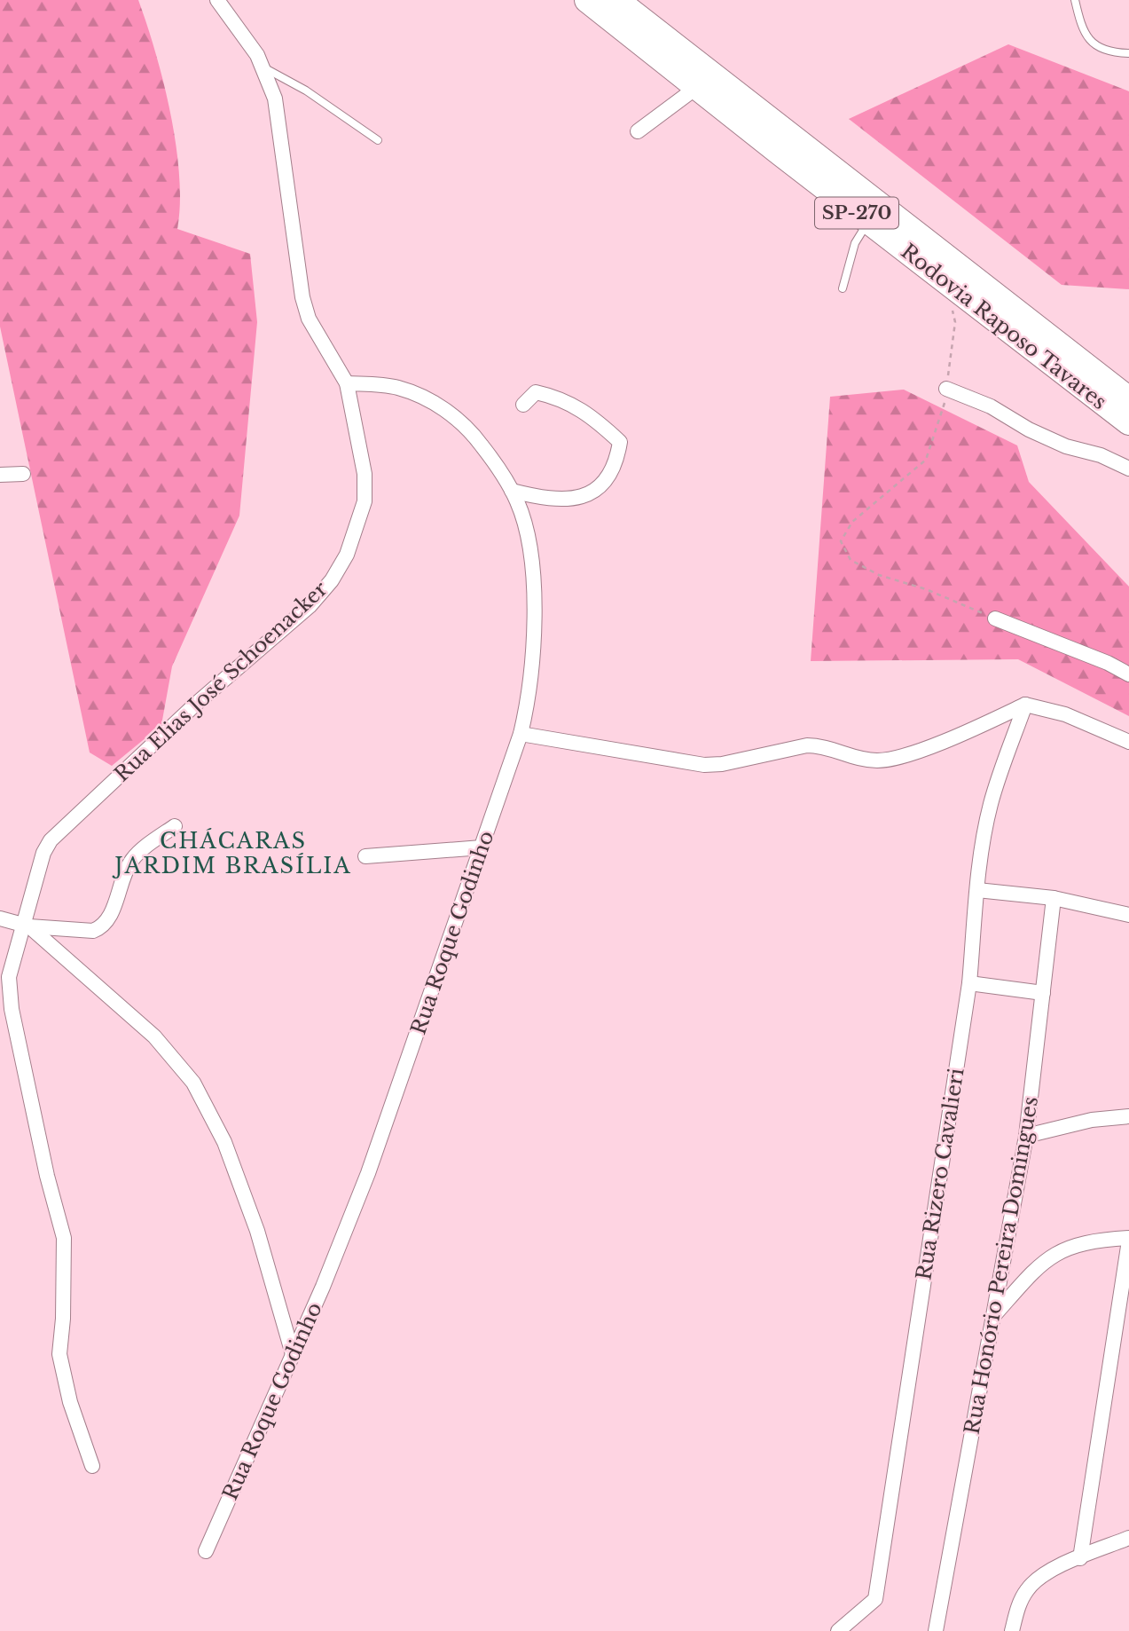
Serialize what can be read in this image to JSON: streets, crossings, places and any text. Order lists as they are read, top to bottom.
{
  "streets": {
    "highway": ["SP-270", "Rodovia Raposo Tavares"],
    "street": [
      "Rua Elias José Schoenacker",
      "Rua Roque Godinho",
      "Rua Rizero Cavalieri",
      "Rua Honório Pereira Domingues"
    ]
  },
  "crossings": [
    ["Rua Elias José Schoenacker", "Rua Roque Godinho"]
  ],
  "districts": ["CHÁCARAS JARDIM BRASÍLIA"]
}
